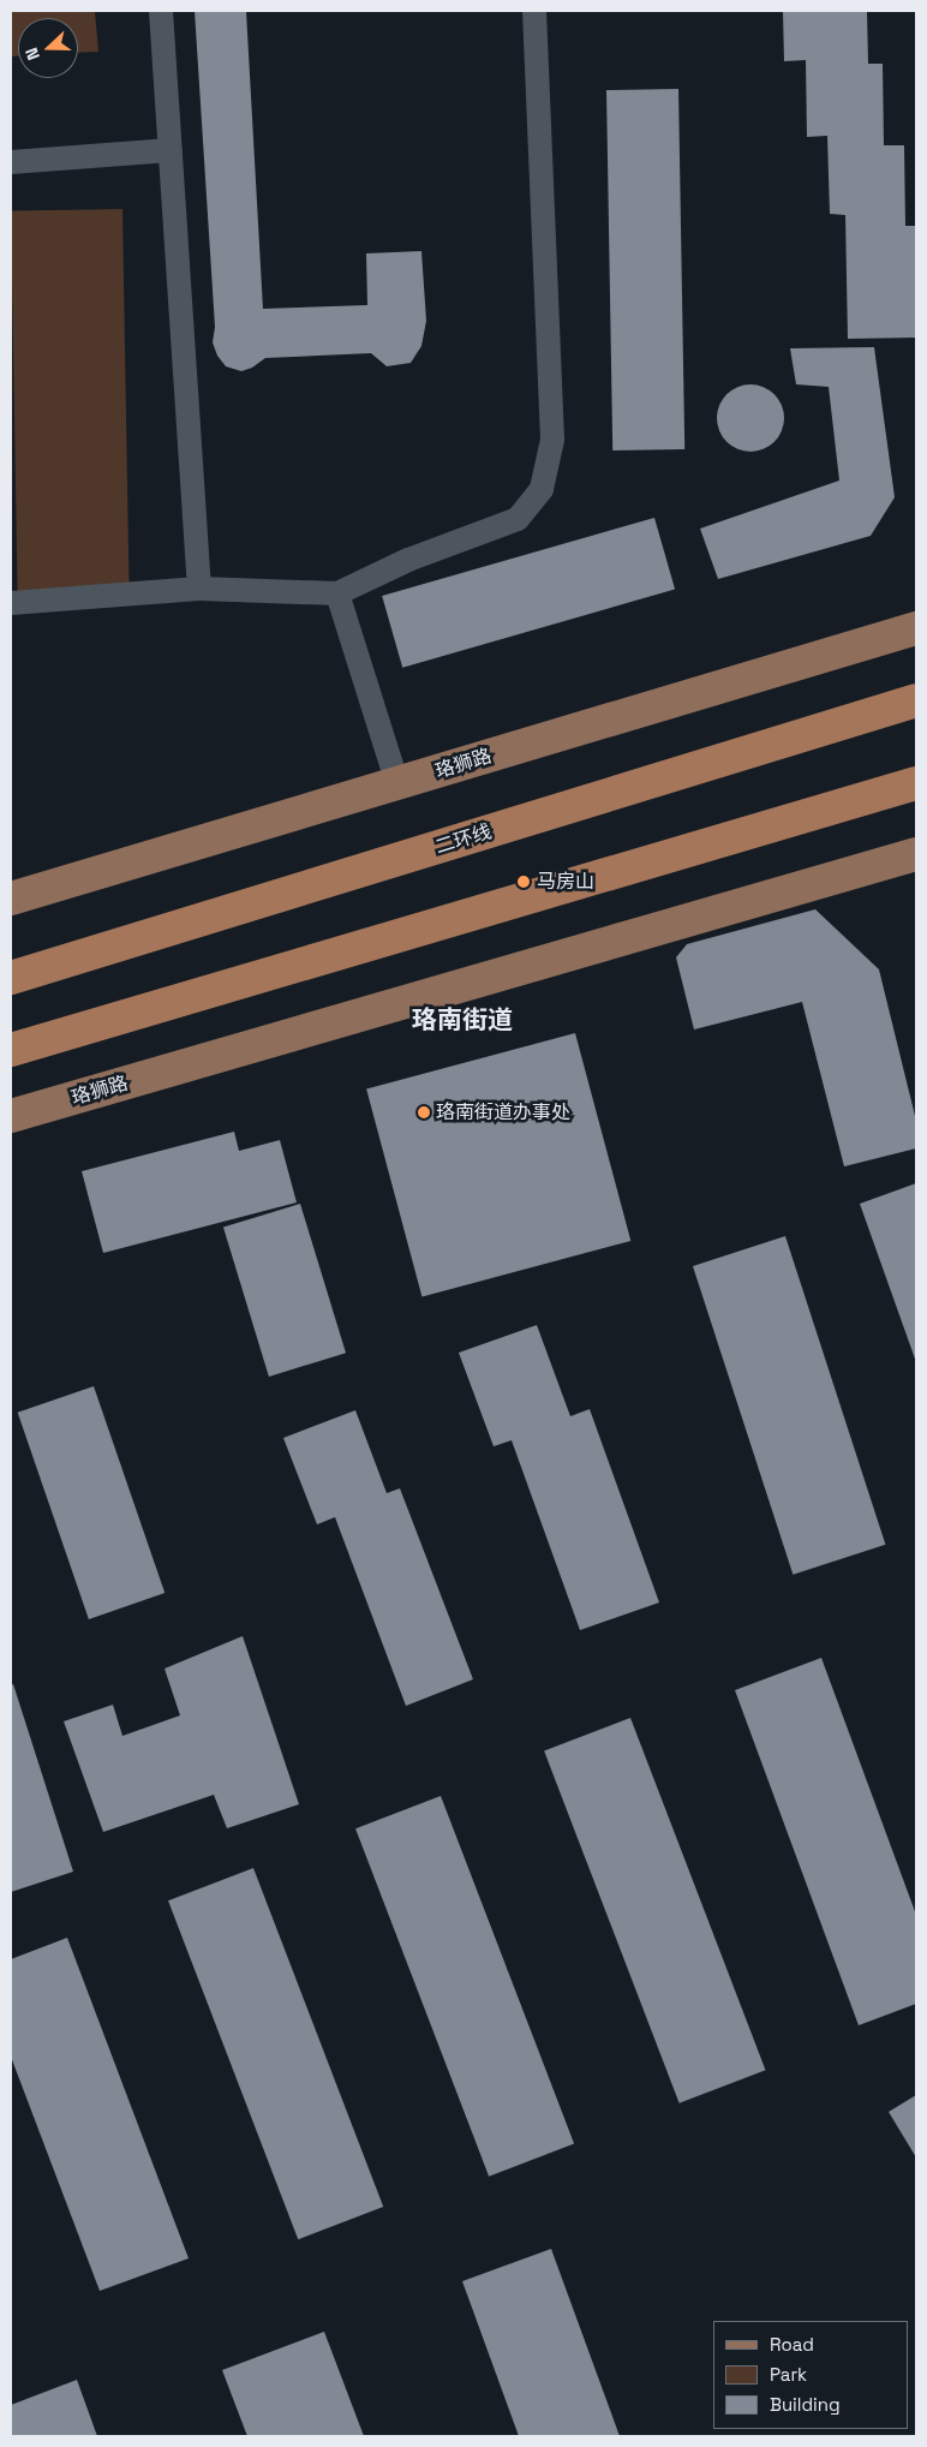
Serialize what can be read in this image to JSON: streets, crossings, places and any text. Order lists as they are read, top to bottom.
{
  "streets": {
    "highway": ["二环线"],
    "main road": ["珞狮路"]
  },
  "districts": ["珞南街道"],
  "places": ["马房山", "珞南街道办事处"],
  "legend": ["Road", "Park", "Building"],
  "north": "left"
}
